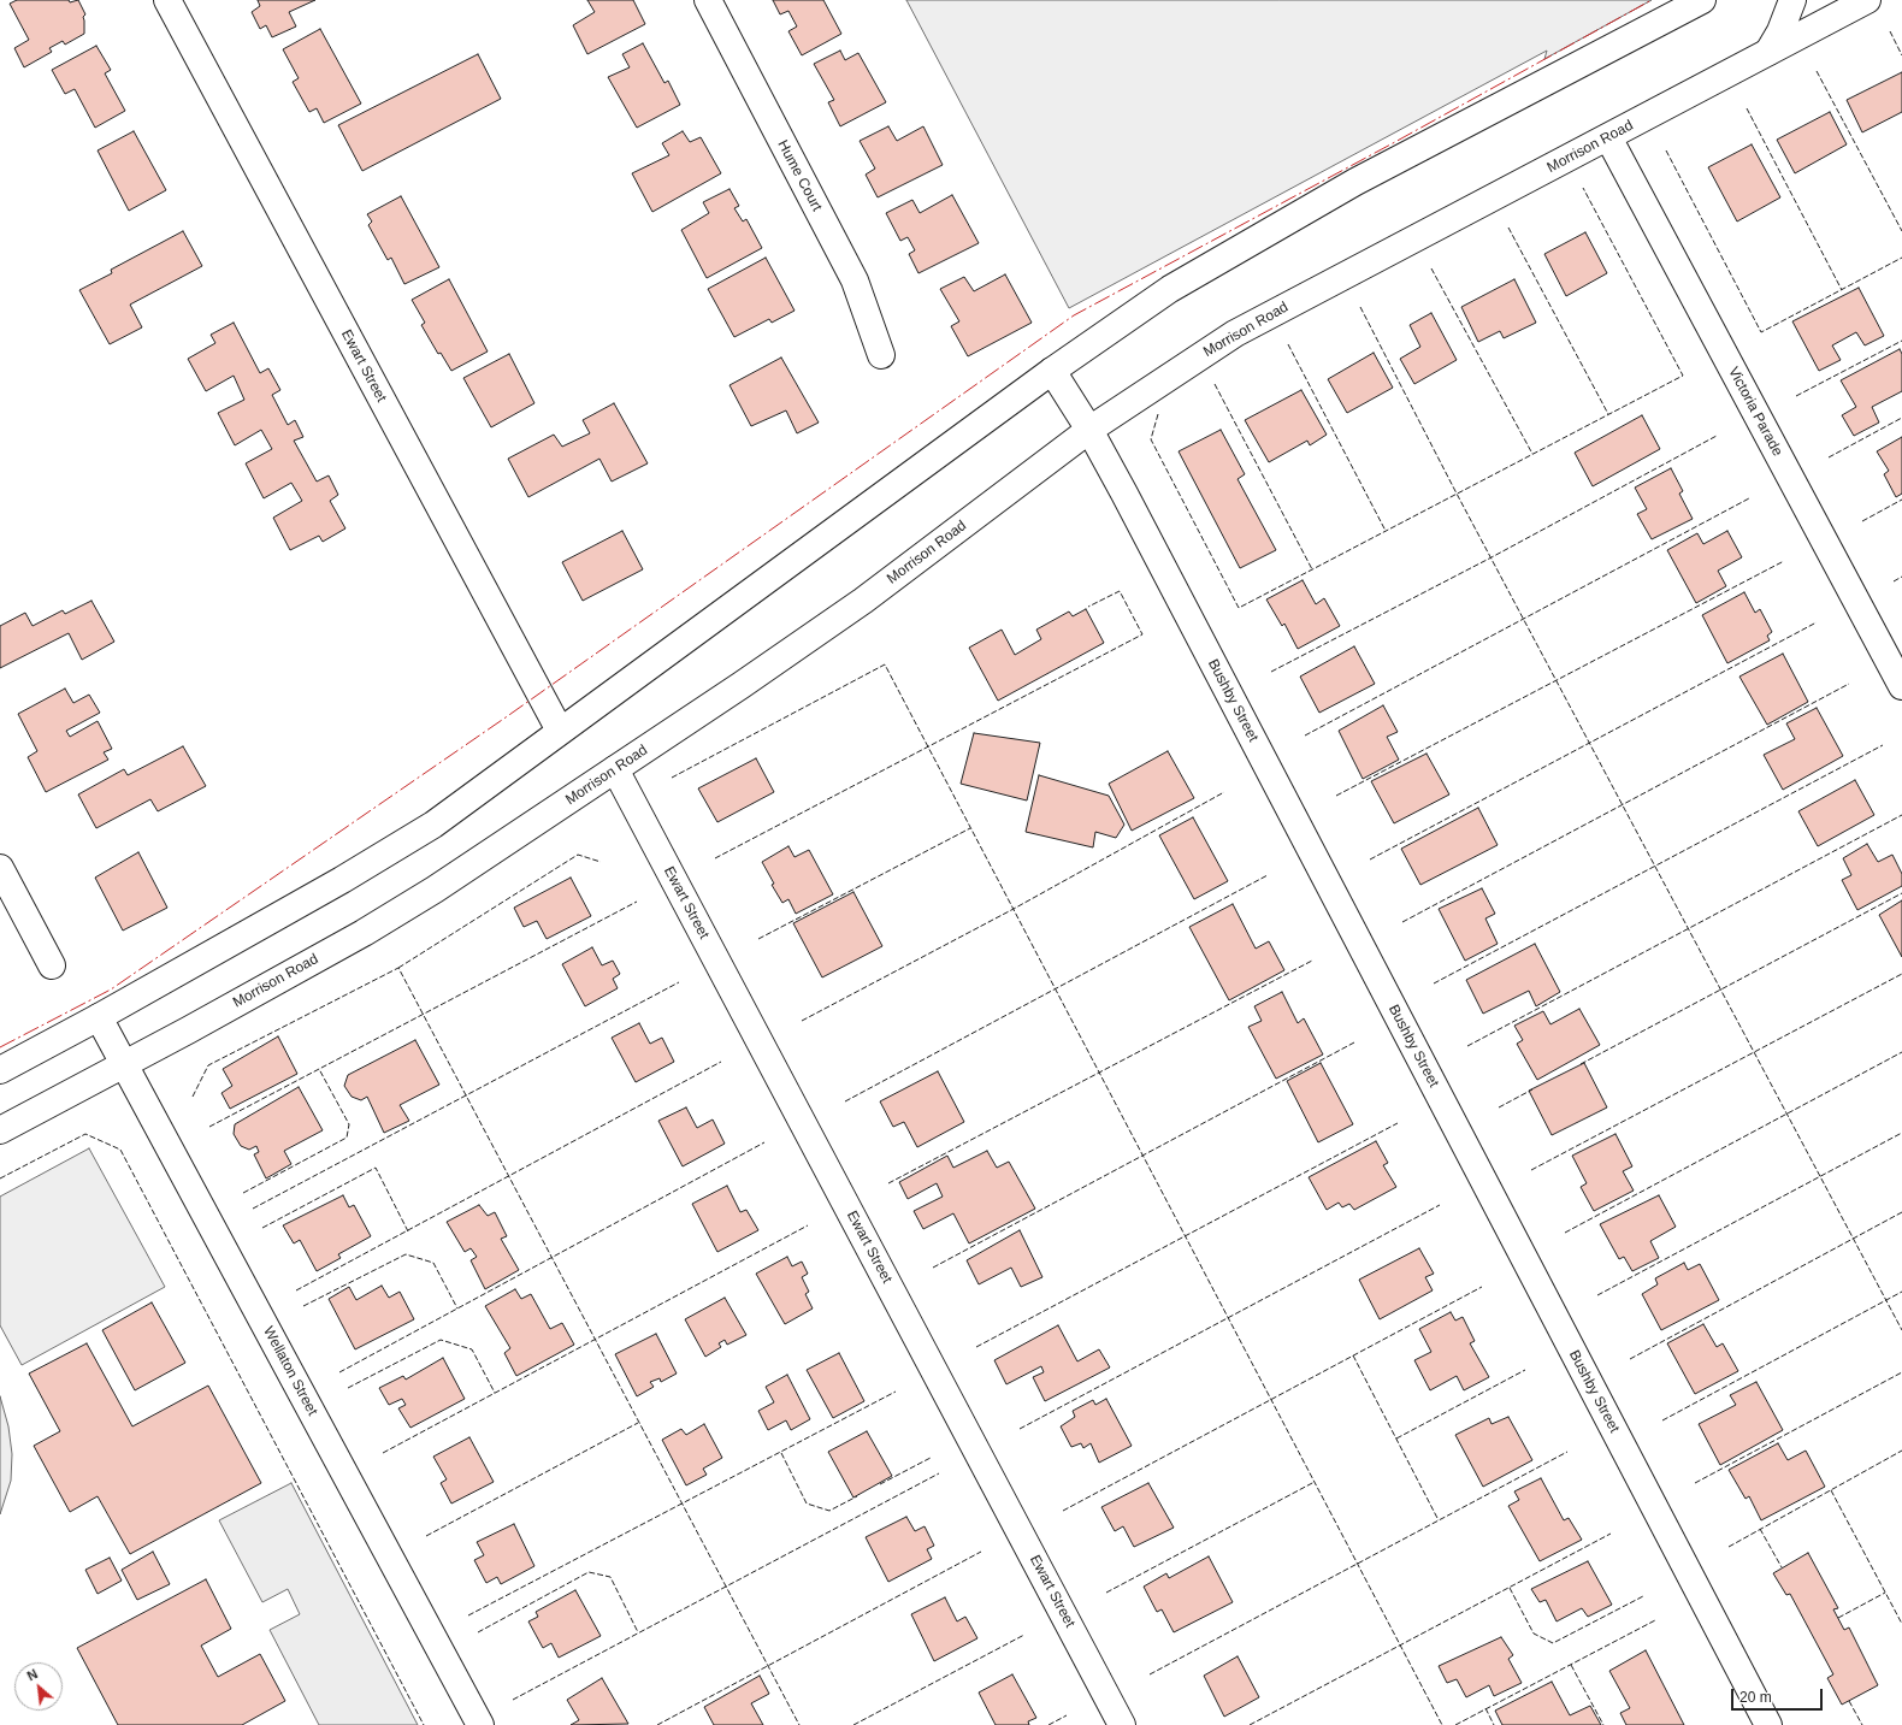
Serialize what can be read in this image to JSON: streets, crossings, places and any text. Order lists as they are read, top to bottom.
{
  "streets": {
    "street": [
      "Morrison Road",
      "Hume Court",
      "Ewart Street",
      "Victoria Parade",
      "Bushby Street",
      "Wellaton Street"
    ]
  },
  "crossings": [
    ["Morrison Road", "Ewart Street"],
    ["Morrison Road", "Victoria Parade"],
    ["Morrison Road", "Bushby Street"],
    ["Morrison Road", "Wellaton Street"]
  ],
  "scale_bar": "20 m",
  "north": "top left"
}
